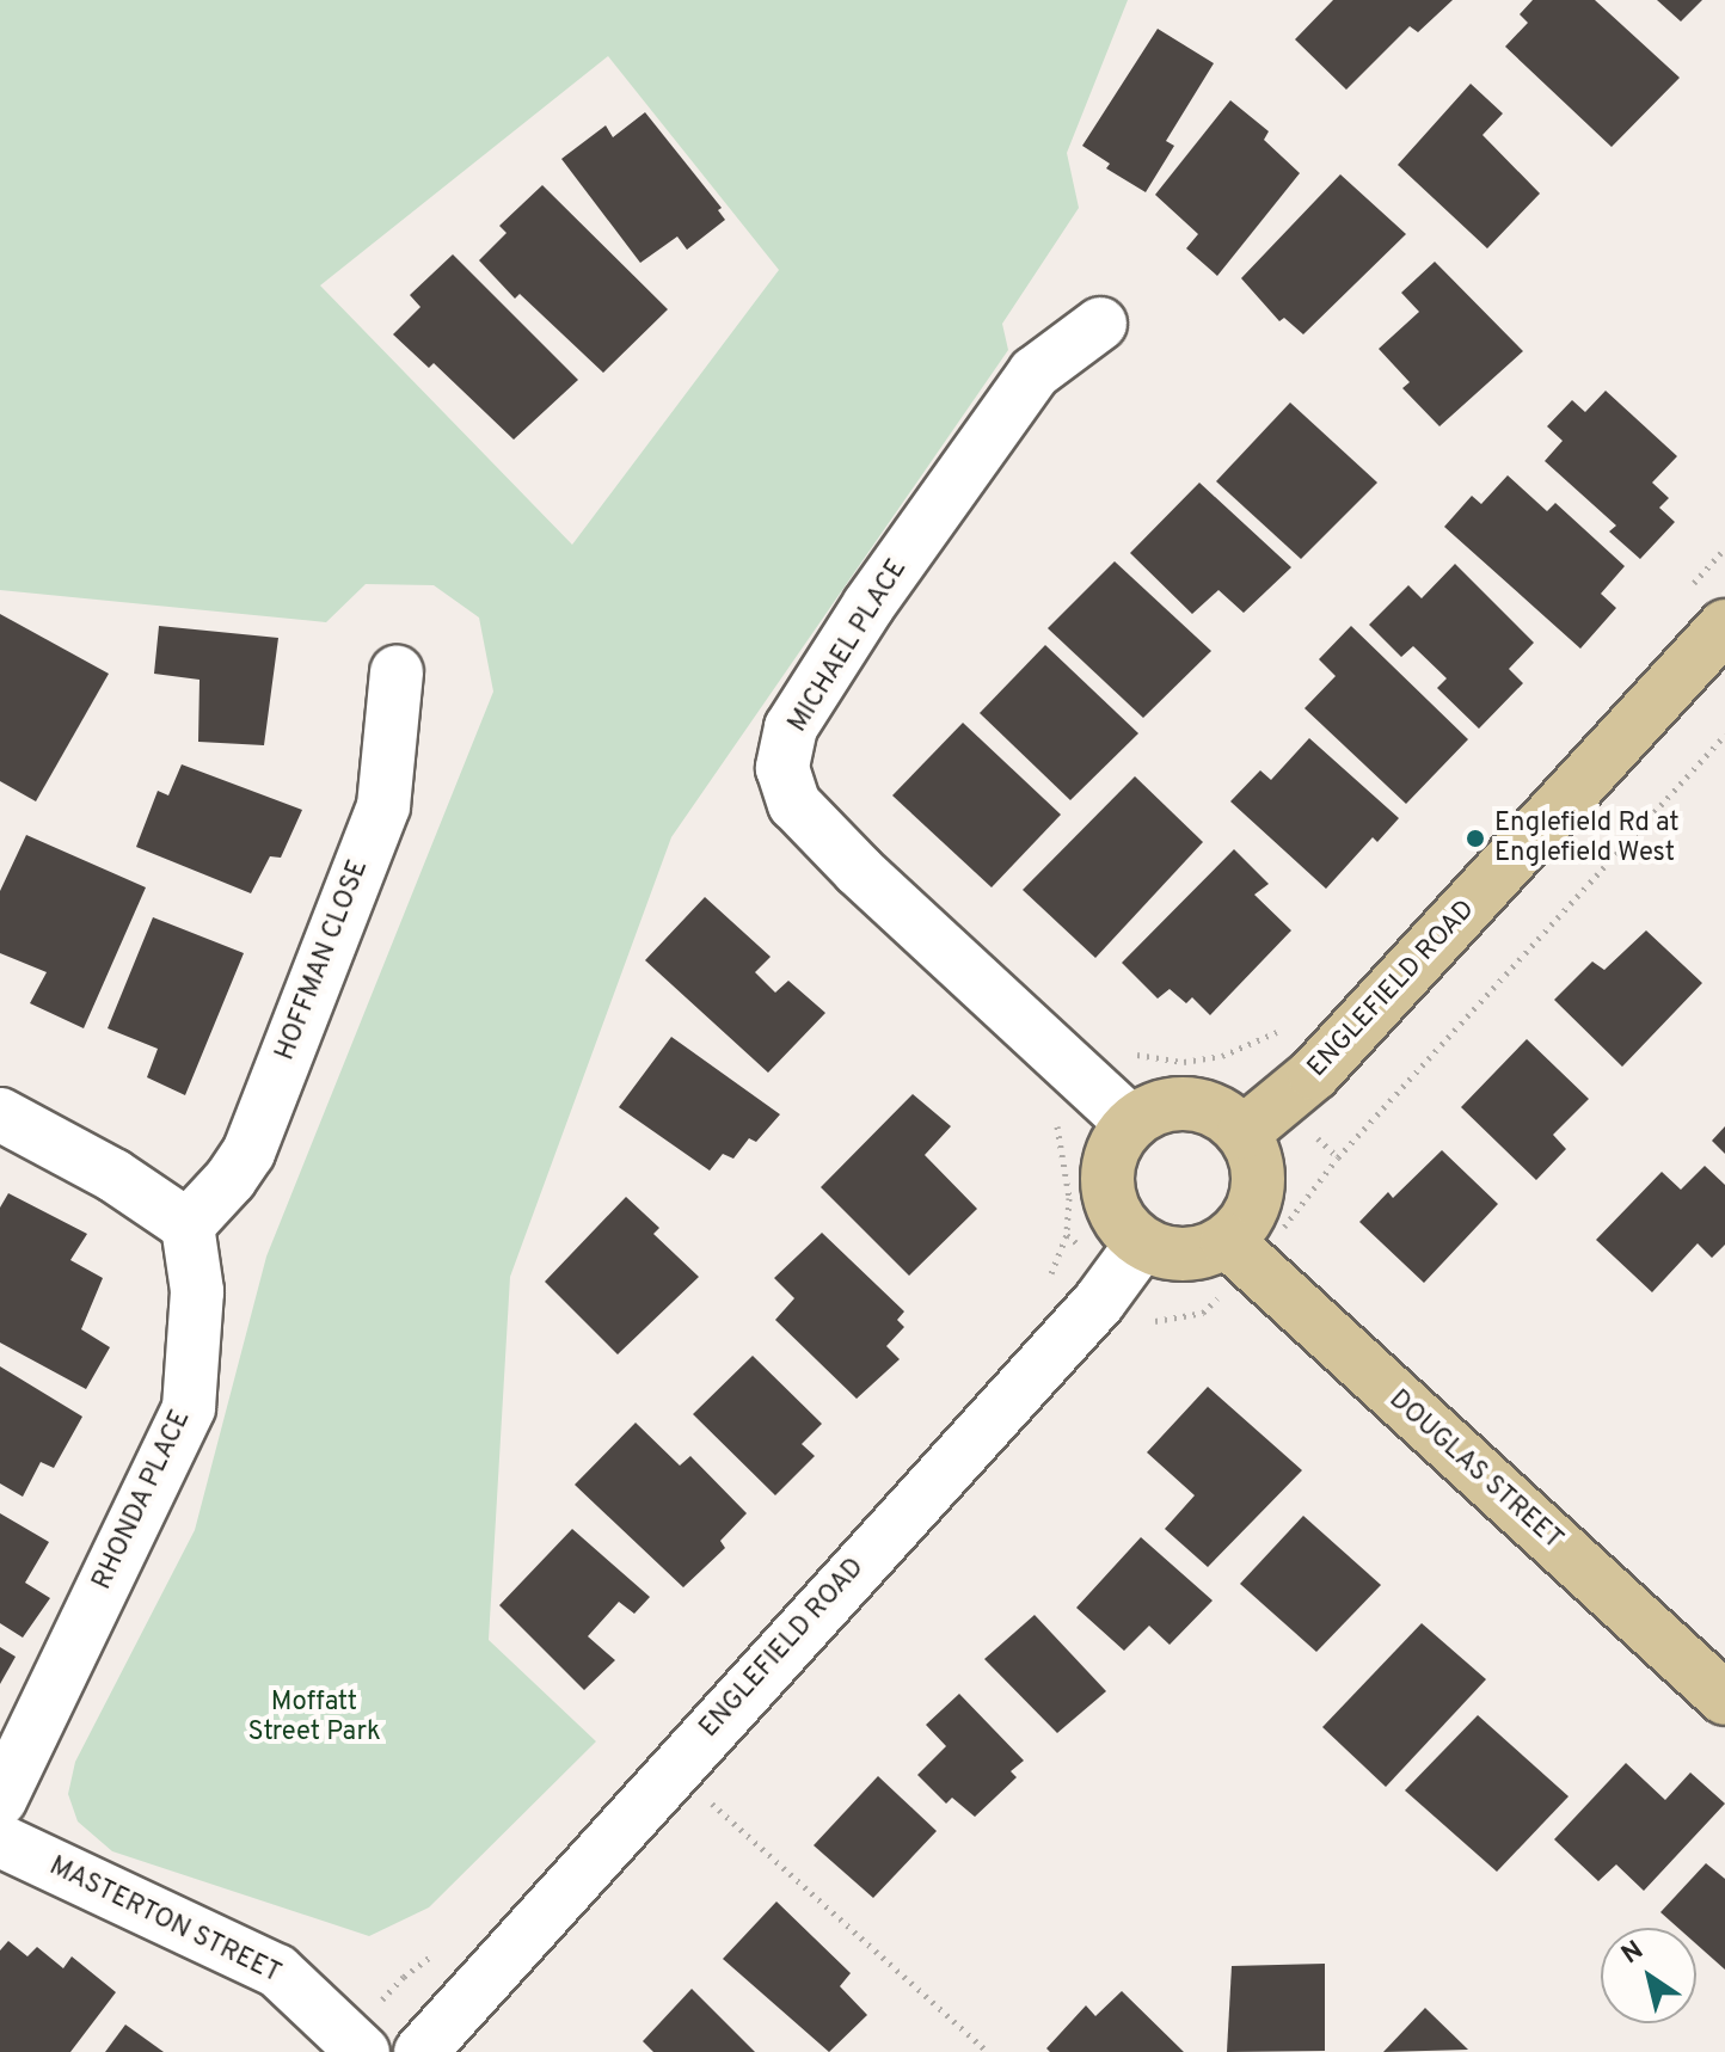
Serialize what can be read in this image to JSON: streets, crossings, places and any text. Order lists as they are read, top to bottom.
{
  "streets": {
    "main road": ["ENGLEFIELD ROAD", "DOUGLAS STREET"],
    "street": [
      "MICHAEL PLACE",
      "HOFFMAN CLOSE",
      "RHONDA PLACE",
      "MASTERTON STREET"
    ]
  },
  "crossings": [
    ["HOFFMAN CLOSE", "RHONDA PLACE"]
  ],
  "parks": ["Moffatt Street Park"],
  "places": ["Englefield Rd at Englefield West"],
  "north": "top left"
}
